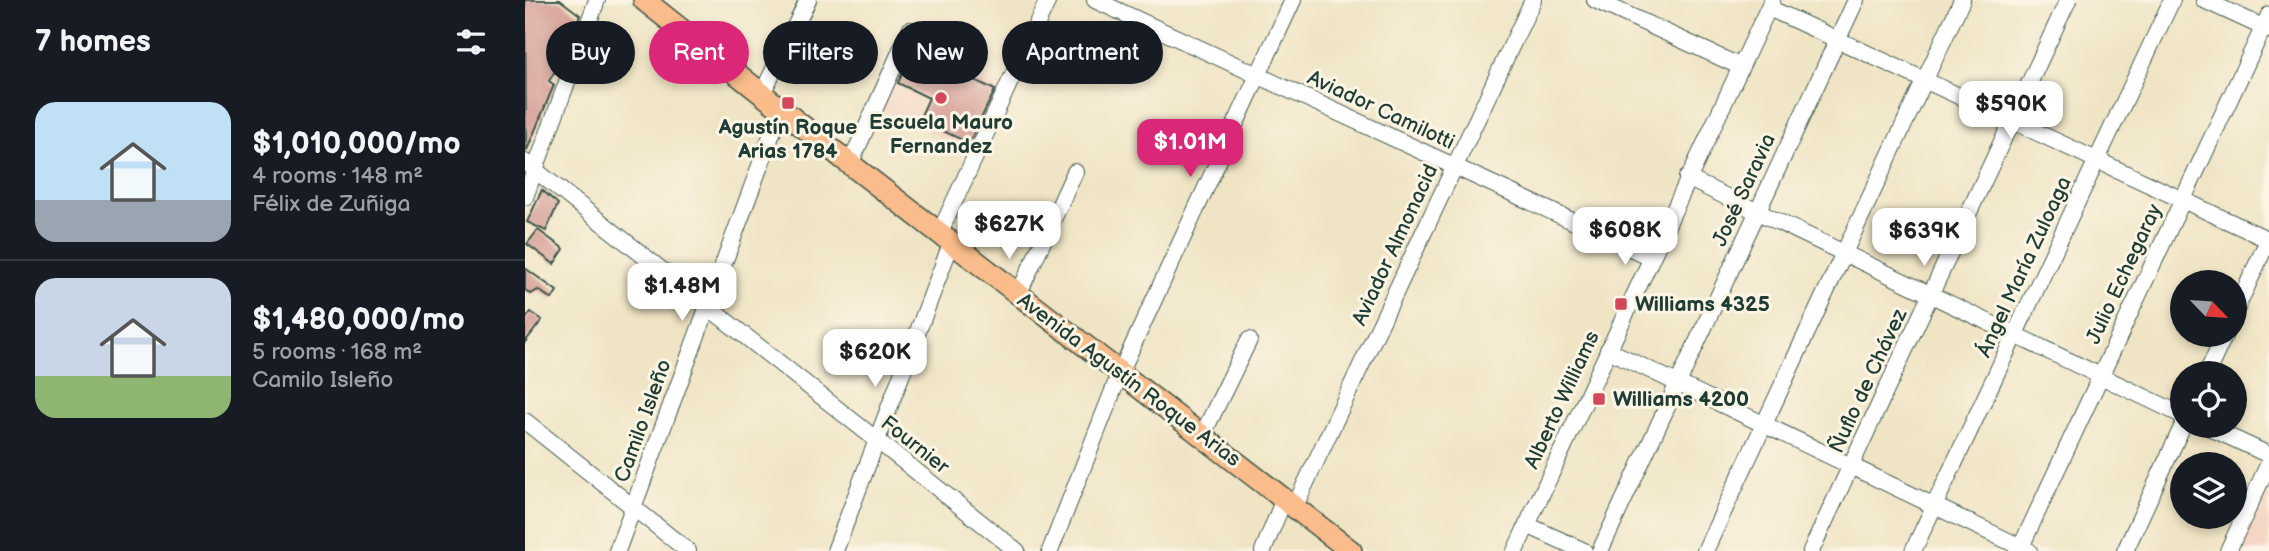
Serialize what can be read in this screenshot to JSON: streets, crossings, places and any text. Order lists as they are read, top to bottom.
{
  "streets": {
    "main road": ["Avenida Agustín Roque Arias"],
    "street": [
      "Aviador Camilotti",
      "José Saravia",
      "Aviador Almonacid",
      "Ángel María Zuloaga",
      "Julio Echegaray",
      "Ñuflo de Chávez",
      "Alberto Williams",
      "Camilo Isleño",
      "Fournier"
    ]
  },
  "crossings": [
    ["Aviador Camilotti", "Aviador Almonacid"],
    ["Aviador Camilotti", "Alberto Williams"],
    ["Aviador Almonacid", "Avenida Agustín Roque Arias"],
    ["Avenida Agustín Roque Arias", "Camilo Isleño"],
    ["Camilo Isleño", "Fournier"]
  ],
  "places": {
    "other": ["Escuela Mauro Fernandez"],
    "transit": ["Agustín Roque Arias 1784", "Williams 4325", "Williams 4200"]
  },
  "north": "bottom right",
  "page": {
    "heading": "7 homes",
    "chip": [
      "Buy",
      "Rent",
      "Filters",
      "New",
      "Apartment"
    ],
    "price": [
      "$590K",
      "$1.01M",
      "$627K",
      "$608K",
      "$639K",
      "$1.48M",
      "$620K"
    ],
    "list": [
      {
        "name": "$1,010,000/mo",
        "note": "4 rooms · 148 m² · Félix de Zuñiga"
      },
      {
        "name": "$1,480,000/mo",
        "note": "5 rooms · 168 m² · Camilo Isleño"
      }
    ]
  }
}
